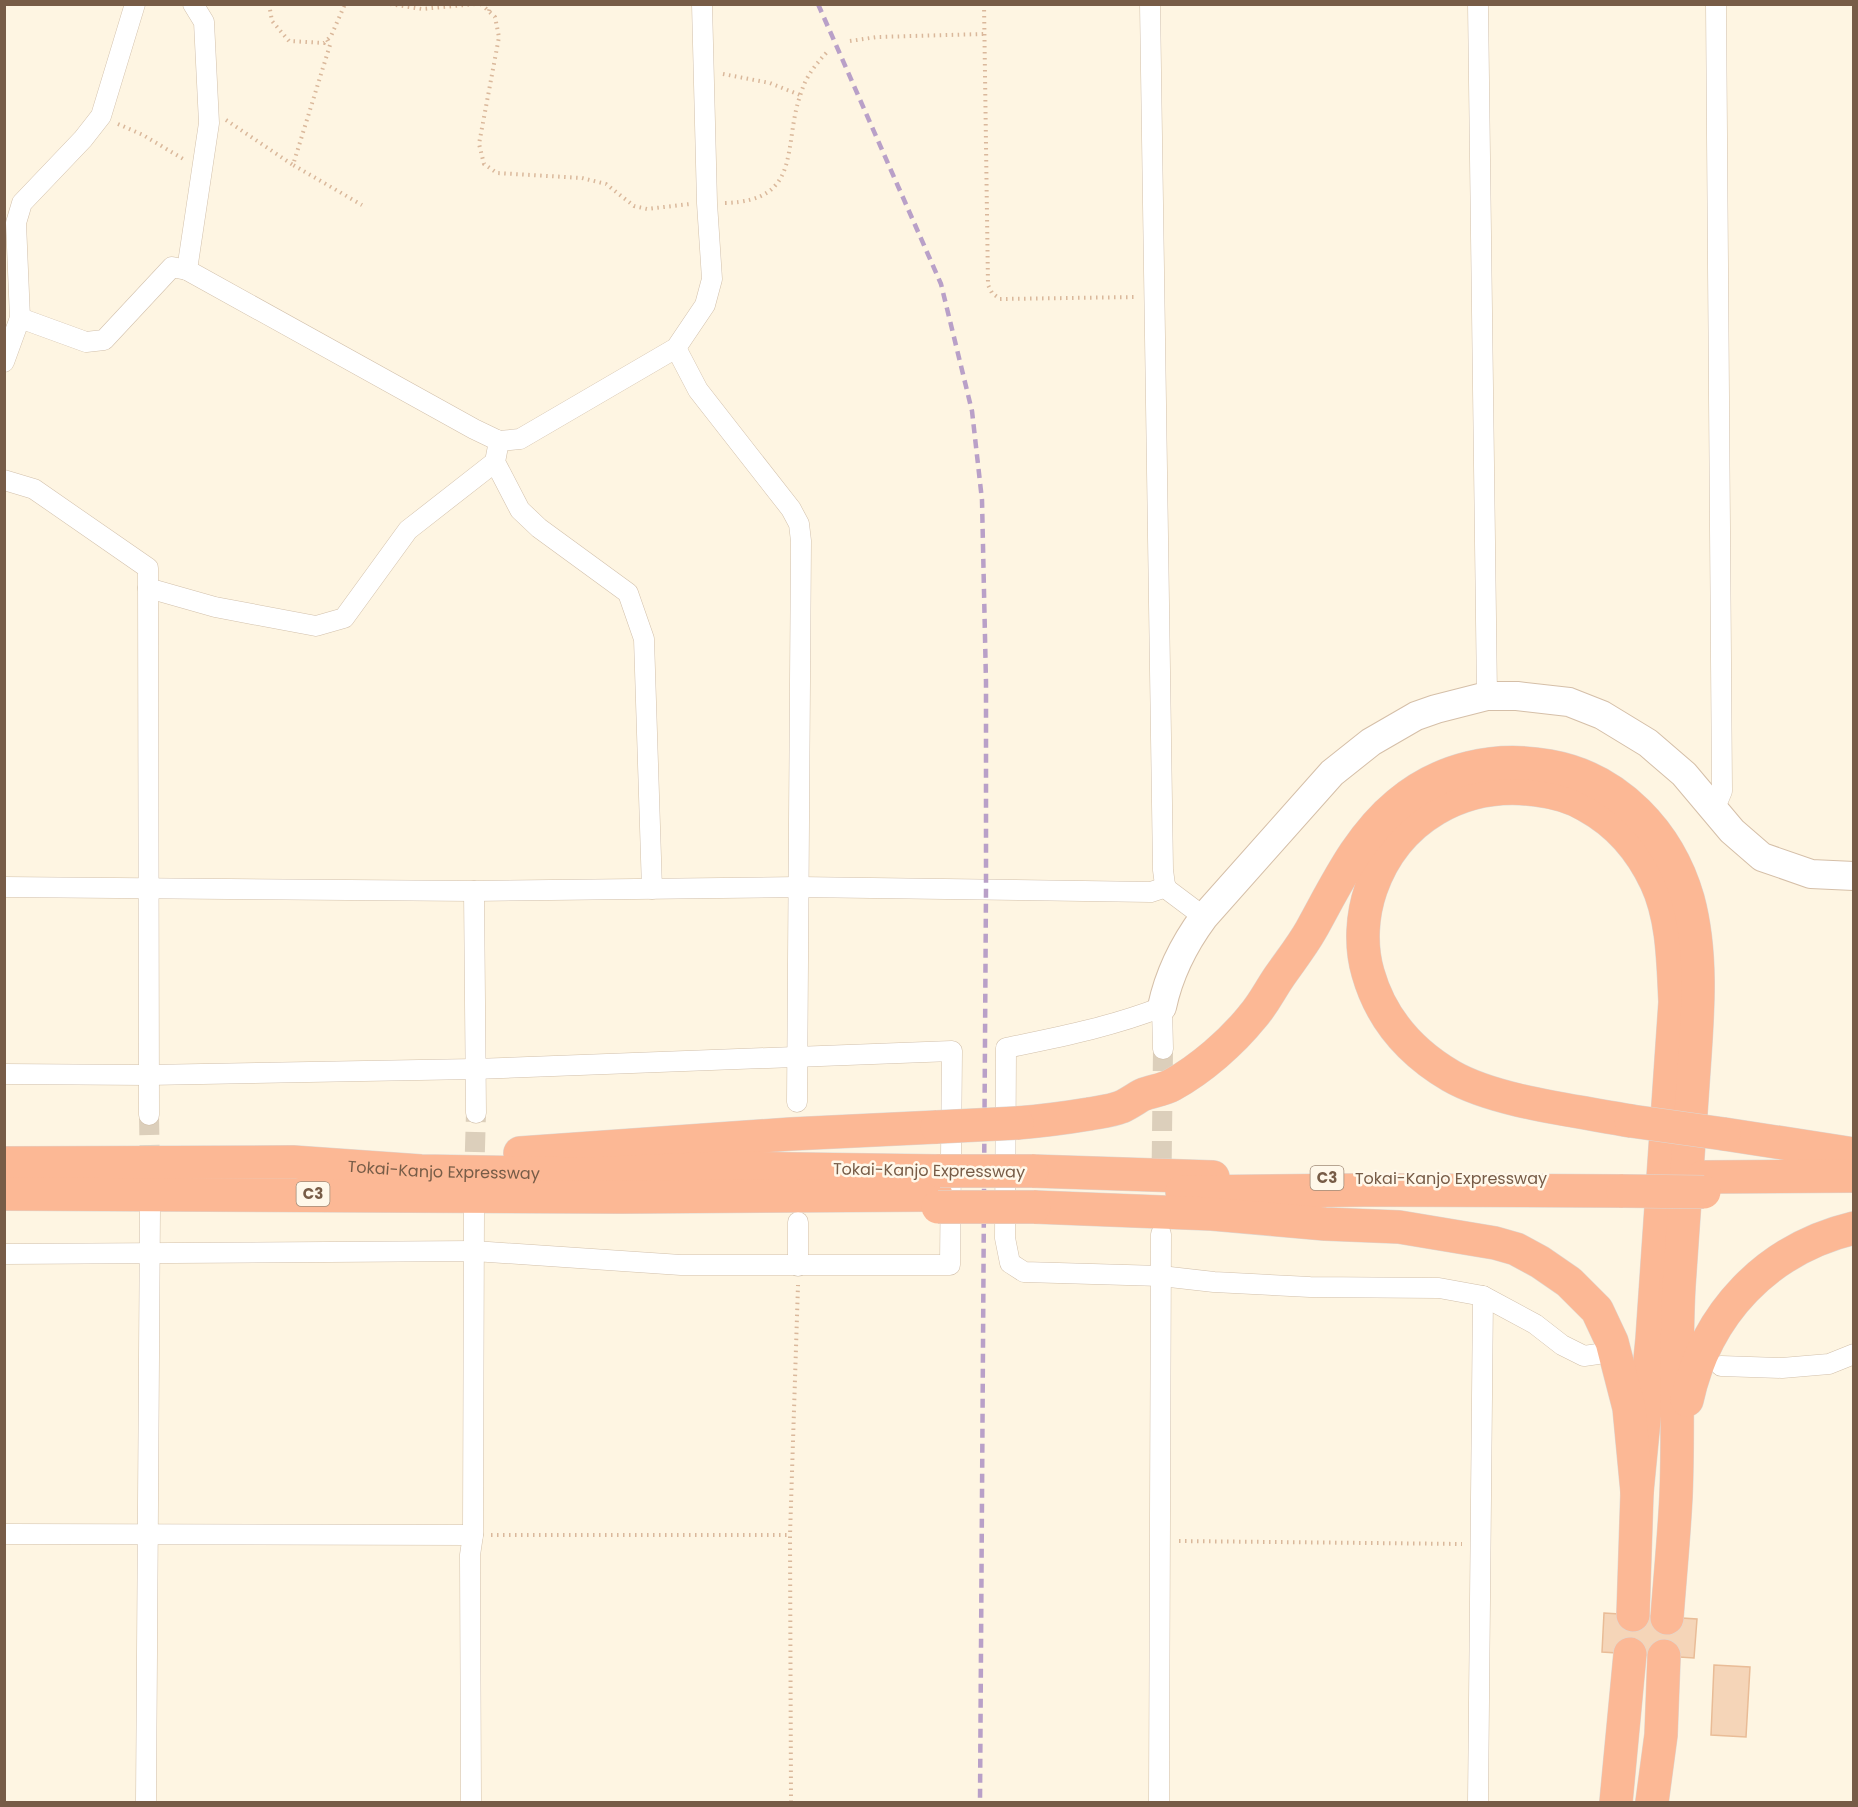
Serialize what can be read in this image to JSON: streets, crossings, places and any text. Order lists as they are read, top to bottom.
{
  "streets": {
    "highway": ["Tokai-Kanjo Expressway", "C3"]
  }
}
